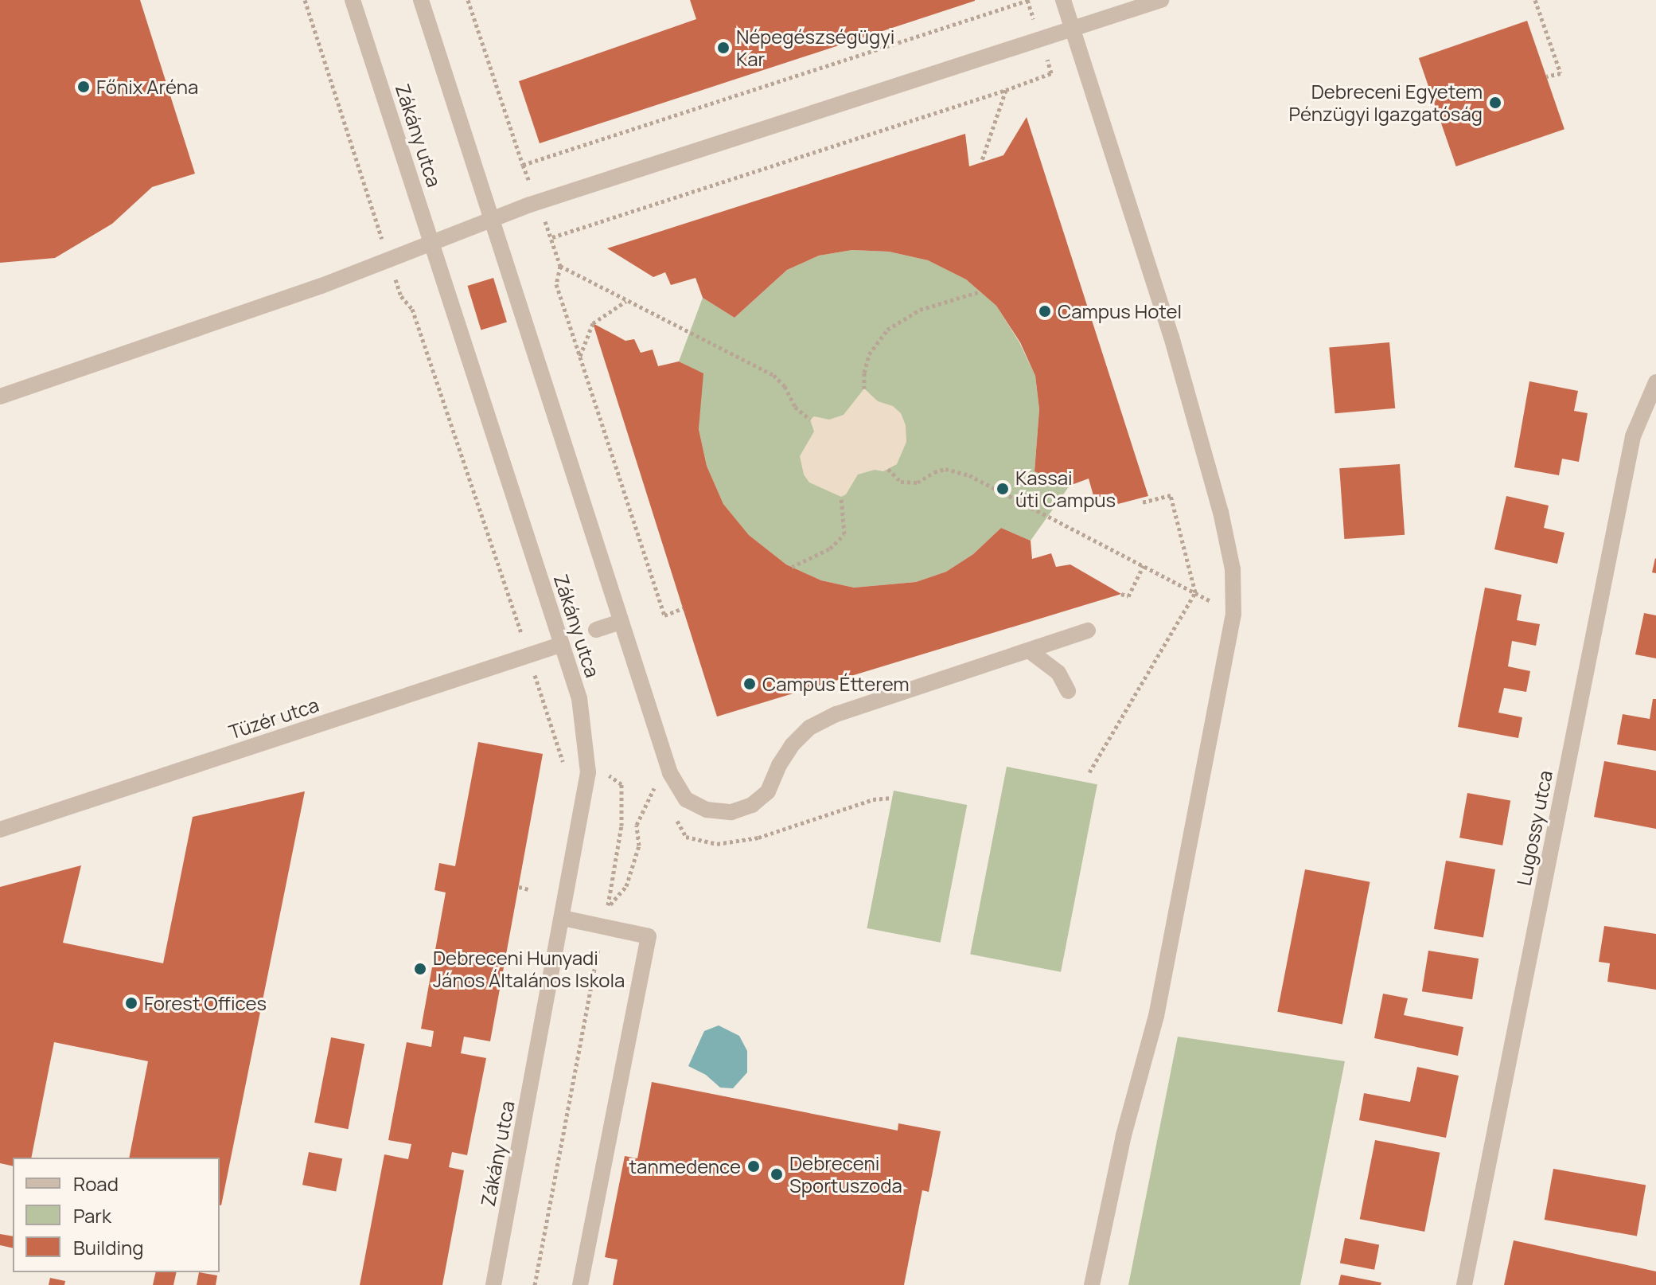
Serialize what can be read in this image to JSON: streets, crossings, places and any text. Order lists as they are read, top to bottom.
{
  "streets": {
    "street": ["Zákány utca", "Tüzér utca", "Lugossy utca"]
  },
  "crossings": [
    ["Zákány utca", "Tüzér utca"]
  ],
  "places": [
    "Népegészségügyi Kar",
    "Főnix Aréna",
    "Debreceni Egyetem Pénzügyi Igazgatóság",
    "Campus Hotel",
    "Kassai úti Campus",
    "Campus Étterem",
    "Debreceni Hunyadi János Általános Iskola",
    "Forest Offices",
    "tanmedence",
    "Debreceni Sportuszoda"
  ],
  "legend": ["Road", "Park", "Building"]
}
